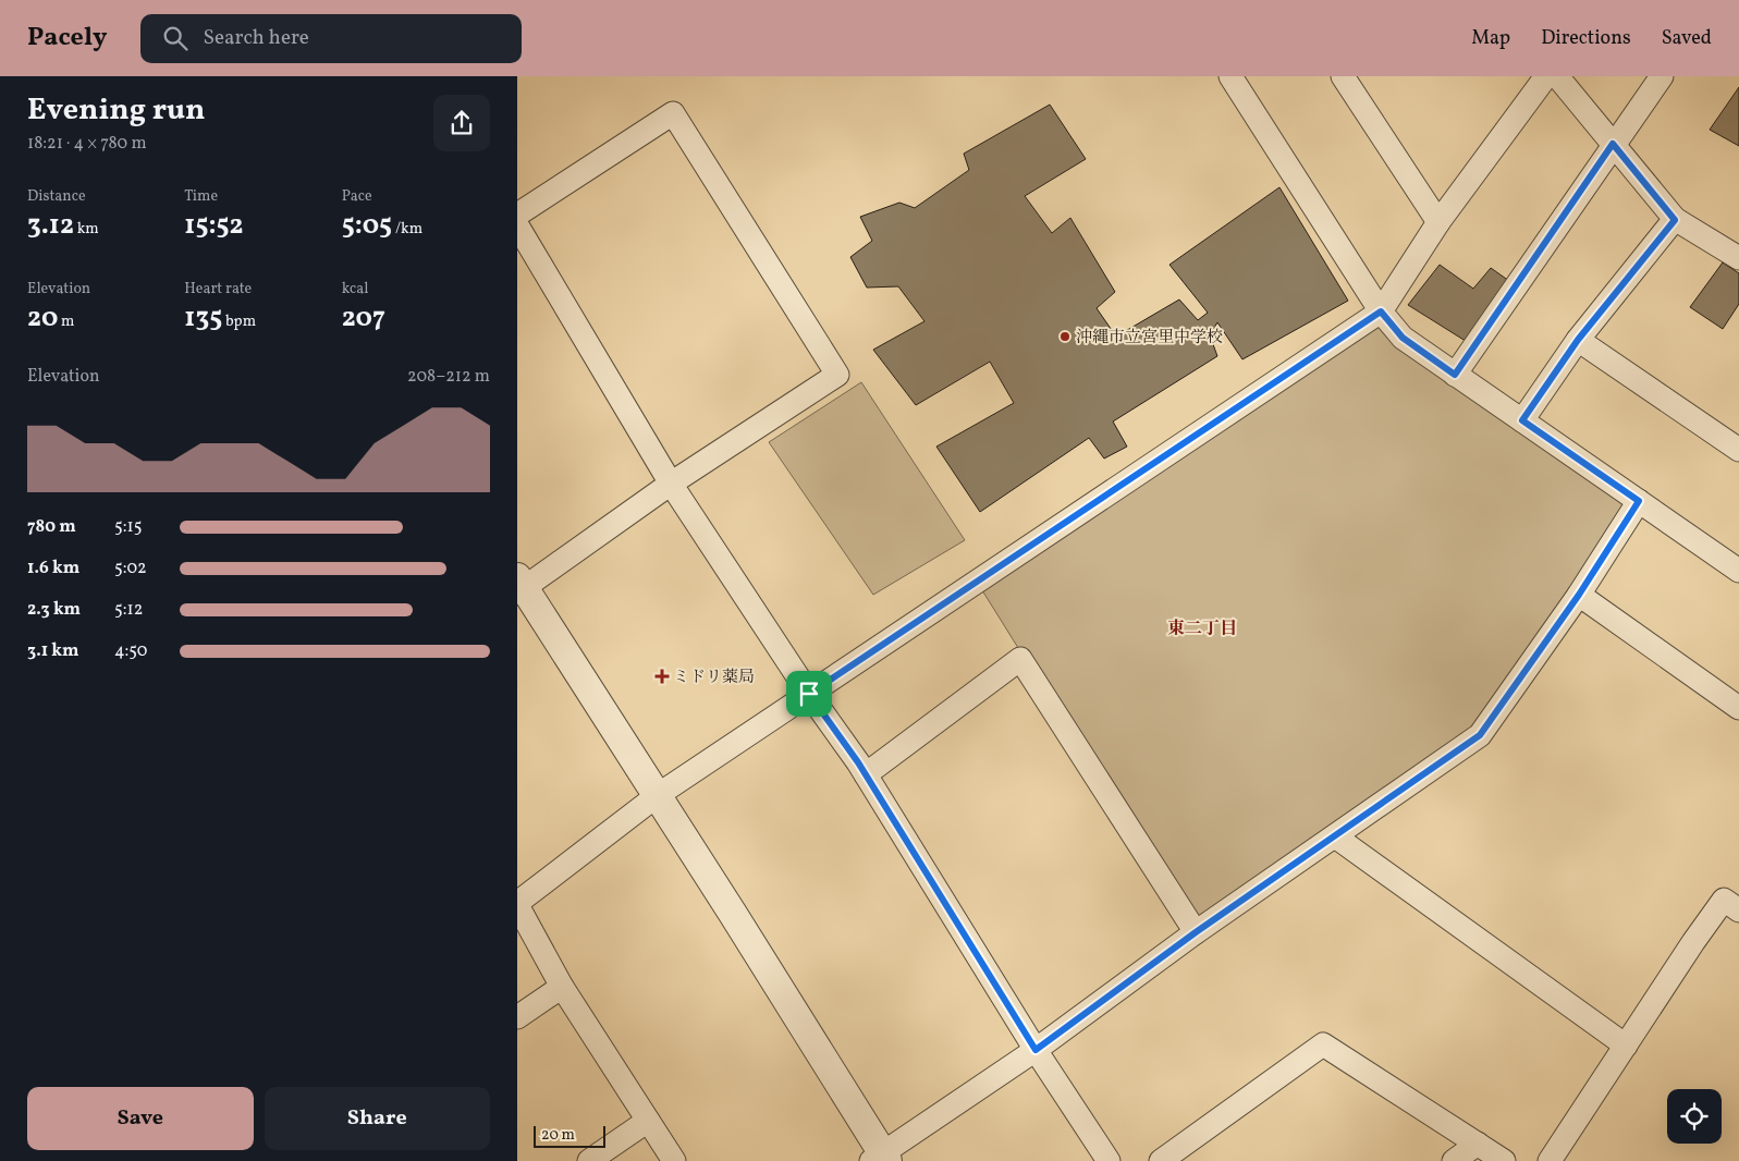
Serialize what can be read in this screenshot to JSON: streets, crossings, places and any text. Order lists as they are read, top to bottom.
{
  "districts": ["東二丁目"],
  "places": {
    "other": ["沖縄市立宮里中学校"],
    "health": ["ミドリ薬局"]
  },
  "scale_bar": "20 m",
  "page": {
    "header": "Pacely",
    "search": "Search here",
    "nav": ["Map", "Directions", "Saved"],
    "heading": ["Evening run", "18:21 · 4 × 780 m"],
    "stats": [
      ["Distance", "3.12 km"],
      ["Time", "15:52"],
      ["Pace", "5:05 /km"],
      ["Elevation", "20 m"],
      ["Heart rate", "135 bpm"],
      ["kcal", "207"]
    ],
    "chart": ["Elevation", "208–212 m"],
    "list": [
      {
        "name": "780 m",
        "note": "5:15"
      },
      {
        "name": "1.6 km",
        "note": "5:02"
      },
      {
        "name": "2.3 km",
        "note": "5:12"
      },
      {
        "name": "3.1 km",
        "note": "4:50"
      }
    ],
    "buttons": ["Save", "Share"],
    "scale": "20 m"
  }
}
